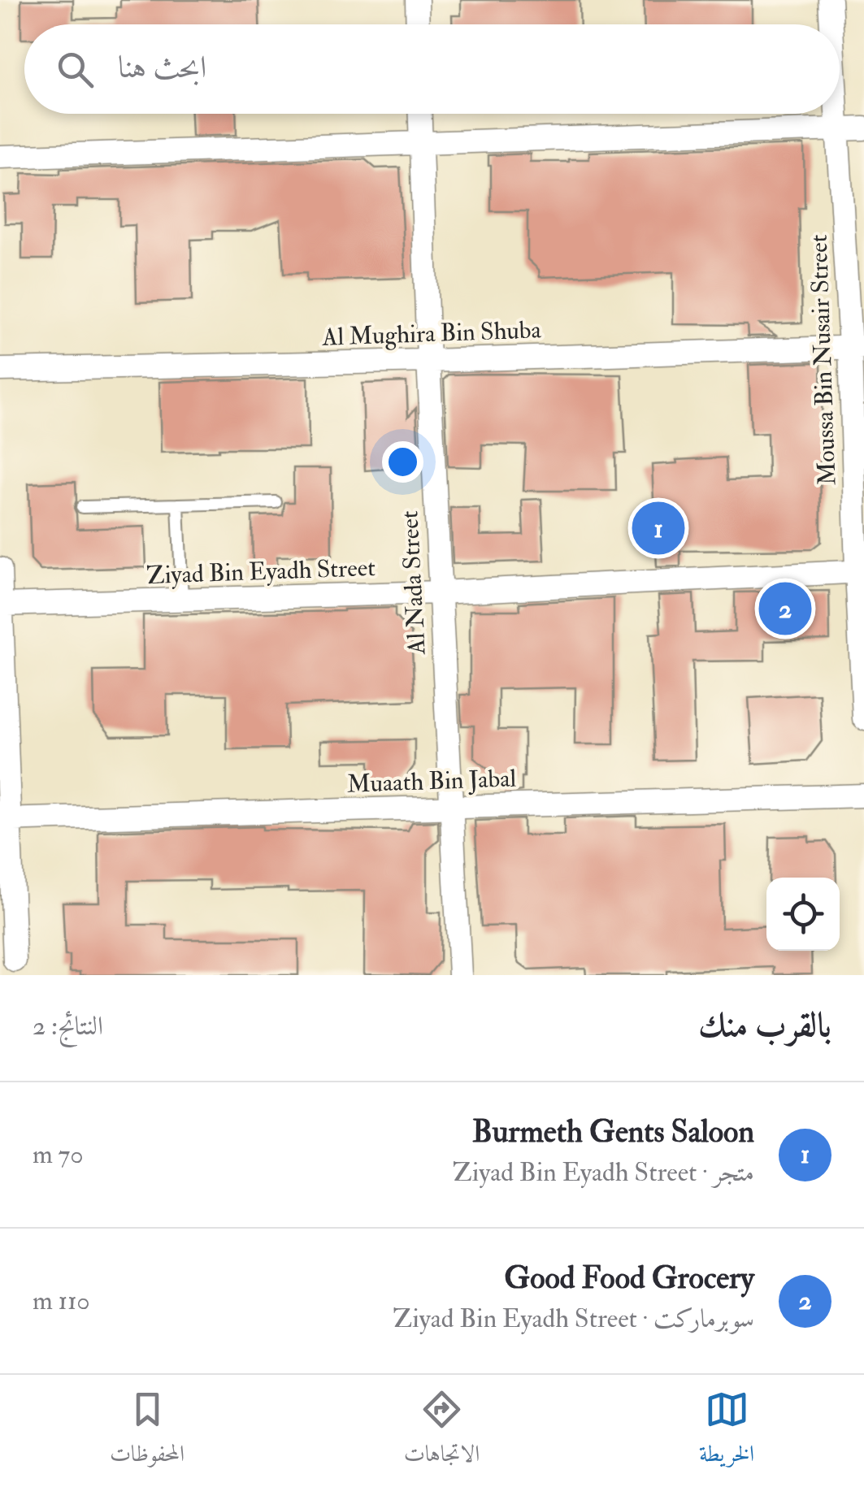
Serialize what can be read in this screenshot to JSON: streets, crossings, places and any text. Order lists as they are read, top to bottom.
{
  "streets": {
    "street": [
      "Al Mughira Bin Shuba",
      "Moussa Bin Nusair Street",
      "Ziyad Bin Eyadh Street",
      "Al Nada Street",
      "Muaath Bin Jabal"
    ]
  },
  "crossings": [
    ["Al Mughira Bin Shuba", "Moussa Bin Nusair Street"],
    ["Al Mughira Bin Shuba", "Al Nada Street"],
    ["Moussa Bin Nusair Street", "Ziyad Bin Eyadh Street"],
    ["Ziyad Bin Eyadh Street", "Al Nada Street"],
    ["Al Nada Street", "Muaath Bin Jabal"]
  ],
  "page": {
    "search": "ابحث هنا",
    "pins": ["1", "2"],
    "heading": ["بالقرب منك", "النتائج: 2"],
    "list": [
      {
        "mark": "1",
        "name": "Burmeth Gents Saloon",
        "note": "متجر · Ziyad Bin Eyadh Street",
        "value": "70 m"
      },
      {
        "mark": "2",
        "name": "Good Food Grocery",
        "note": "سوبرماركت · Ziyad Bin Eyadh Street",
        "value": "110 m"
      }
    ],
    "nav": ["الخريطة", "الاتجاهات", "المحفوظات"]
  }
}
